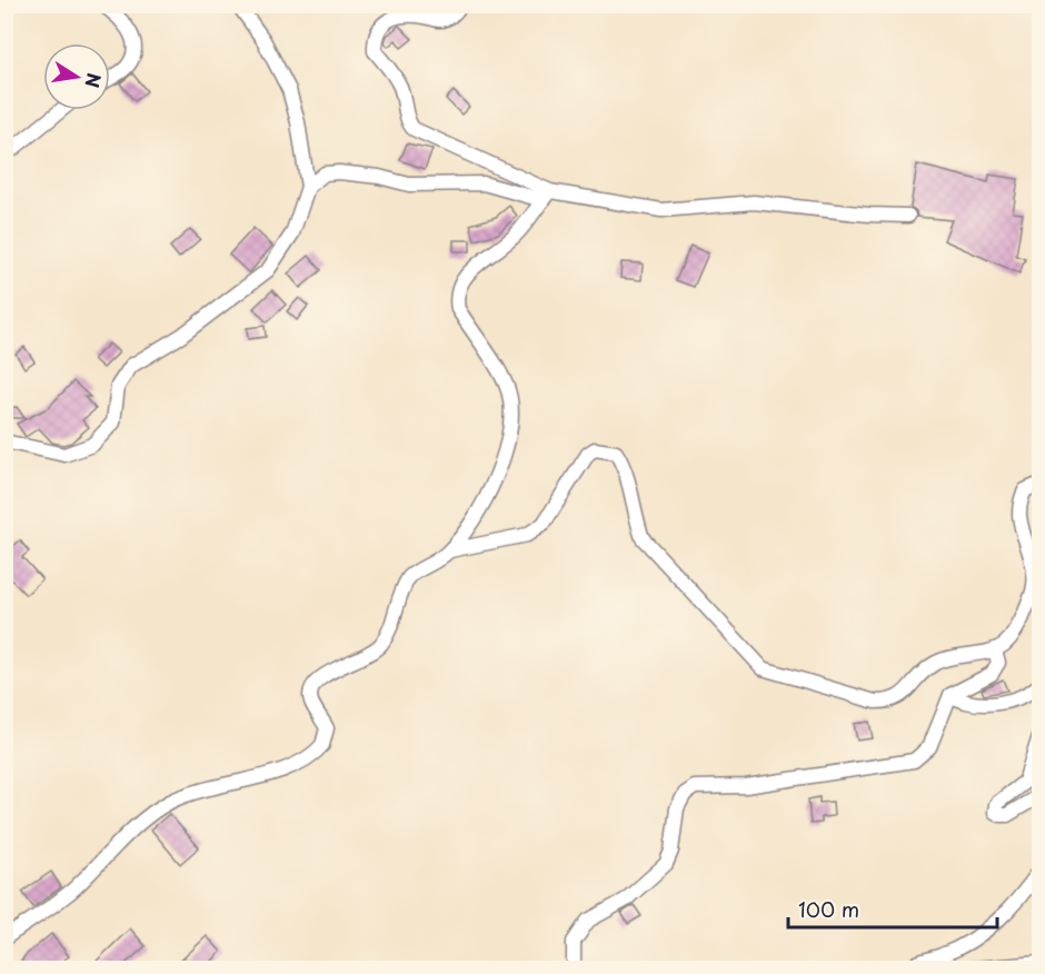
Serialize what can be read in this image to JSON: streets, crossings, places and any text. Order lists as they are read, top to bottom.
{
  "scale_bar": "100 m",
  "north": "right"
}
